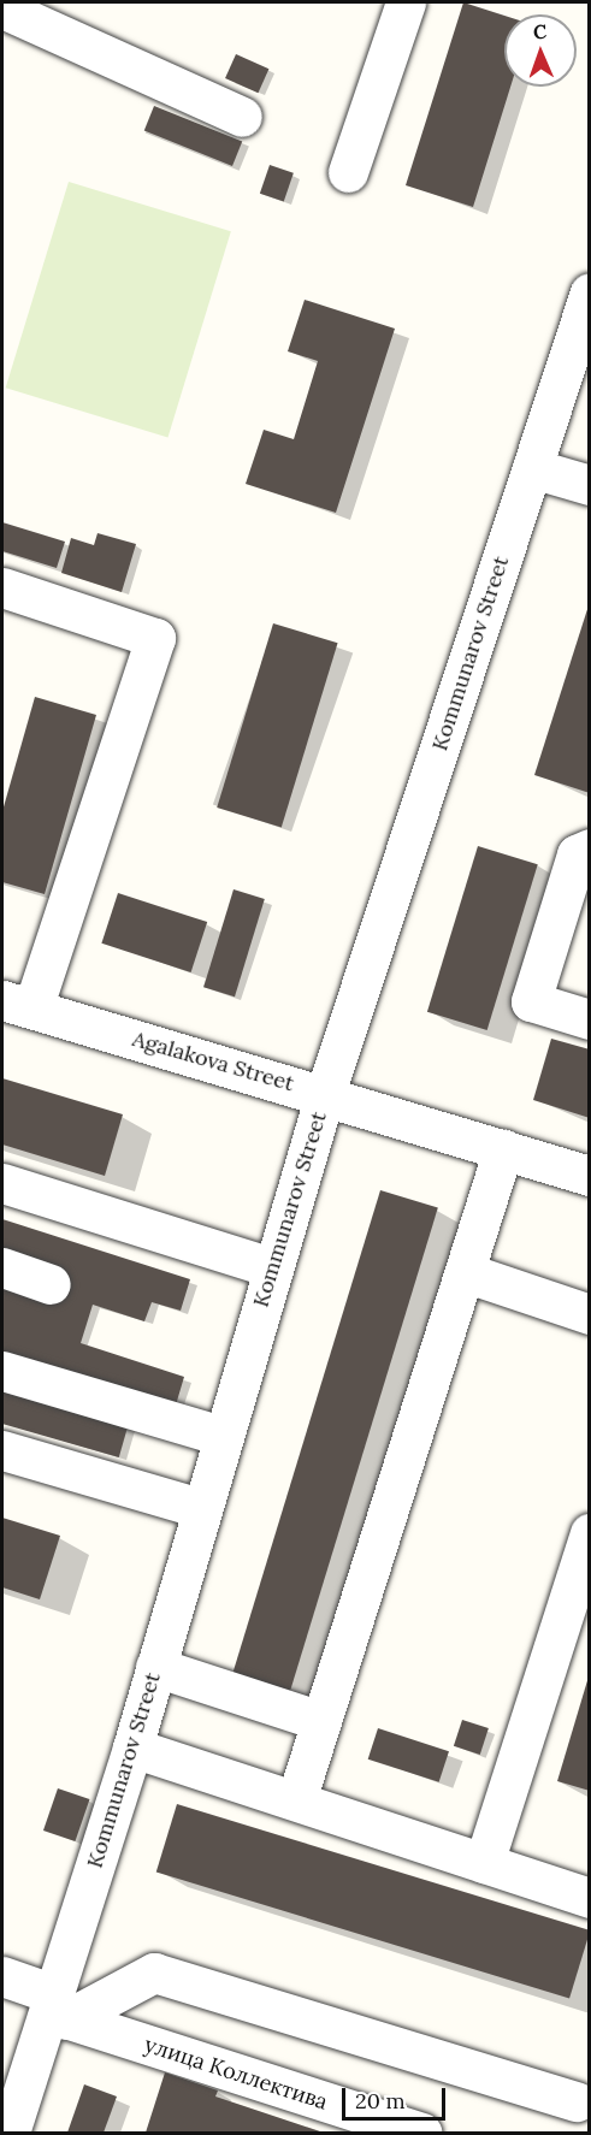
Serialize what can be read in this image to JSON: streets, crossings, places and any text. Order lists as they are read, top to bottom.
{
  "streets": {
    "street": ["Kommunarov Street", "Agalakova Street", "улица Коллектива"]
  },
  "crossings": [
    ["Kommunarov Street", "Agalakova Street"],
    ["Kommunarov Street", "улица Коллектива"]
  ],
  "scale_bar": "20 m",
  "north": "top"
}
